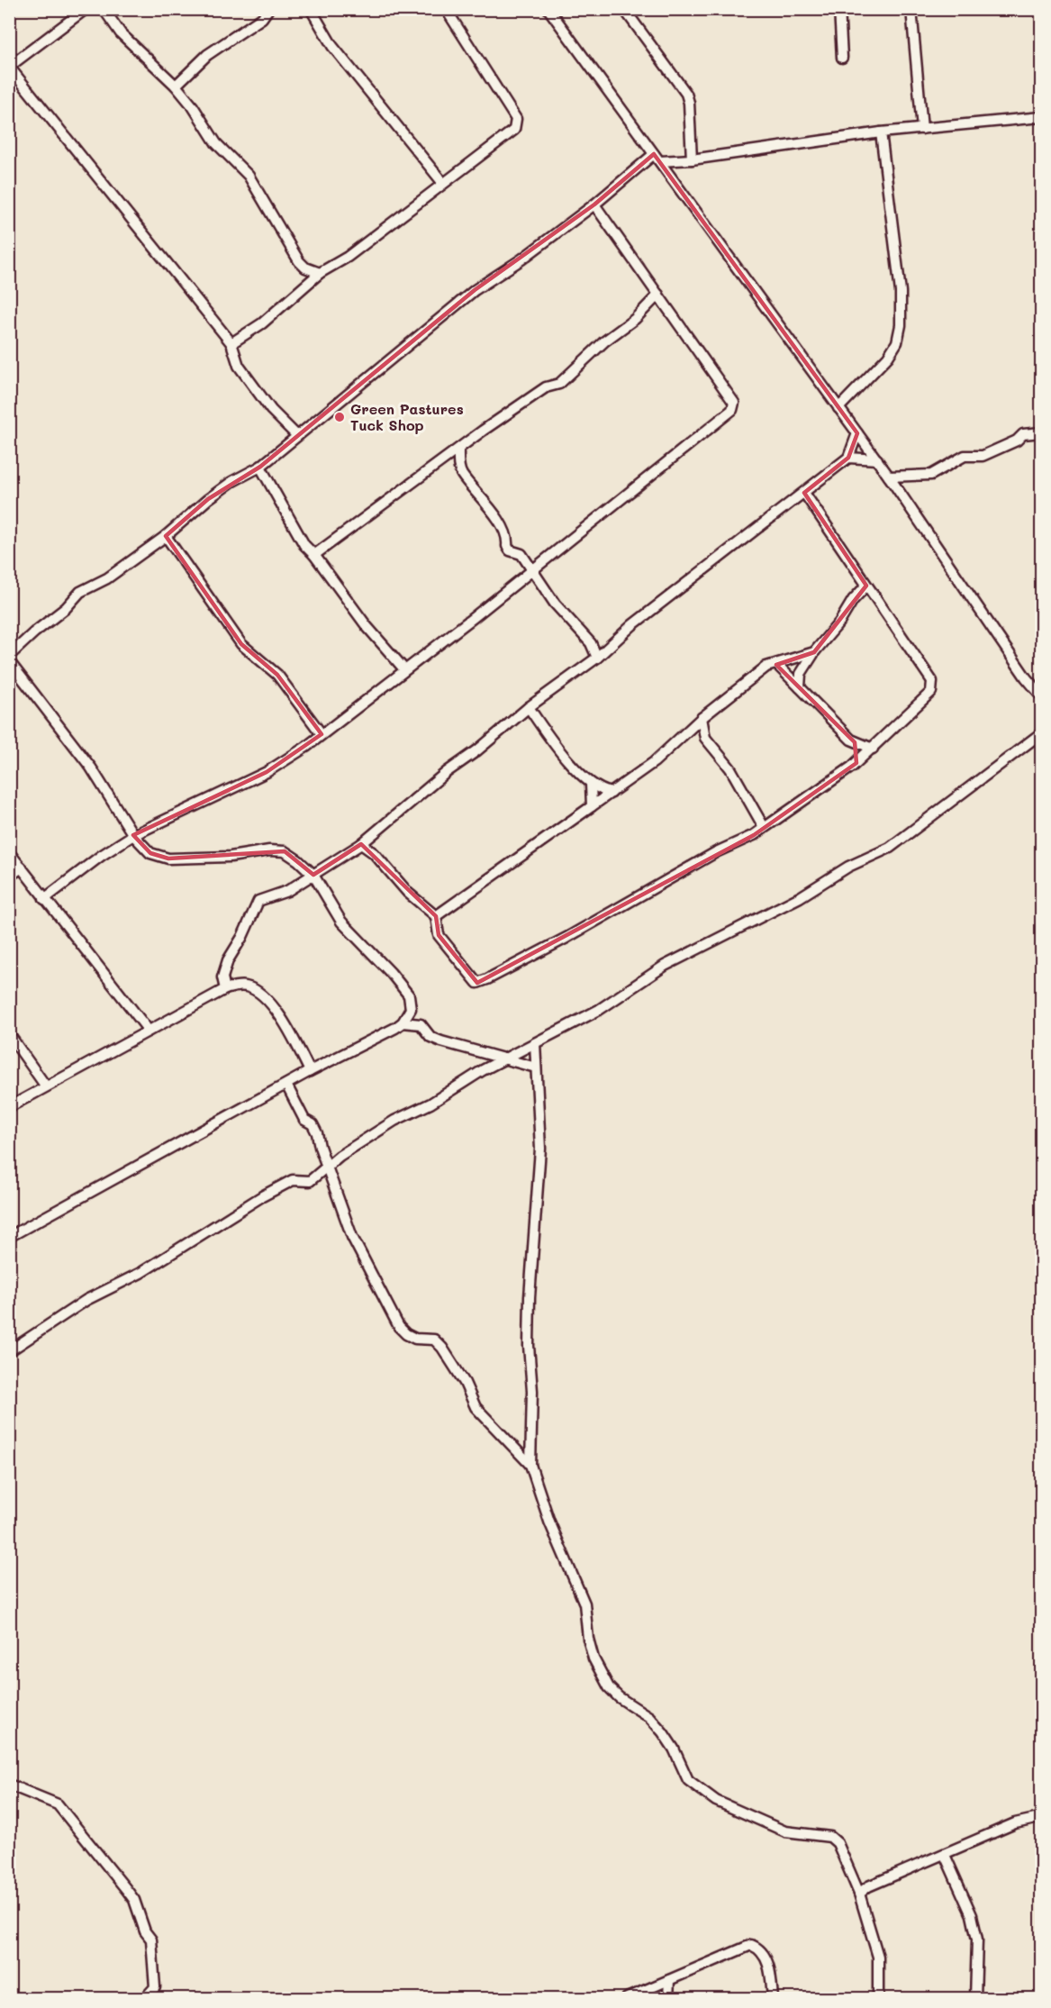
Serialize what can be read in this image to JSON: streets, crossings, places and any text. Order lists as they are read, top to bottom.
{
  "places": ["Green Pastures Tuck Shop"]
}
